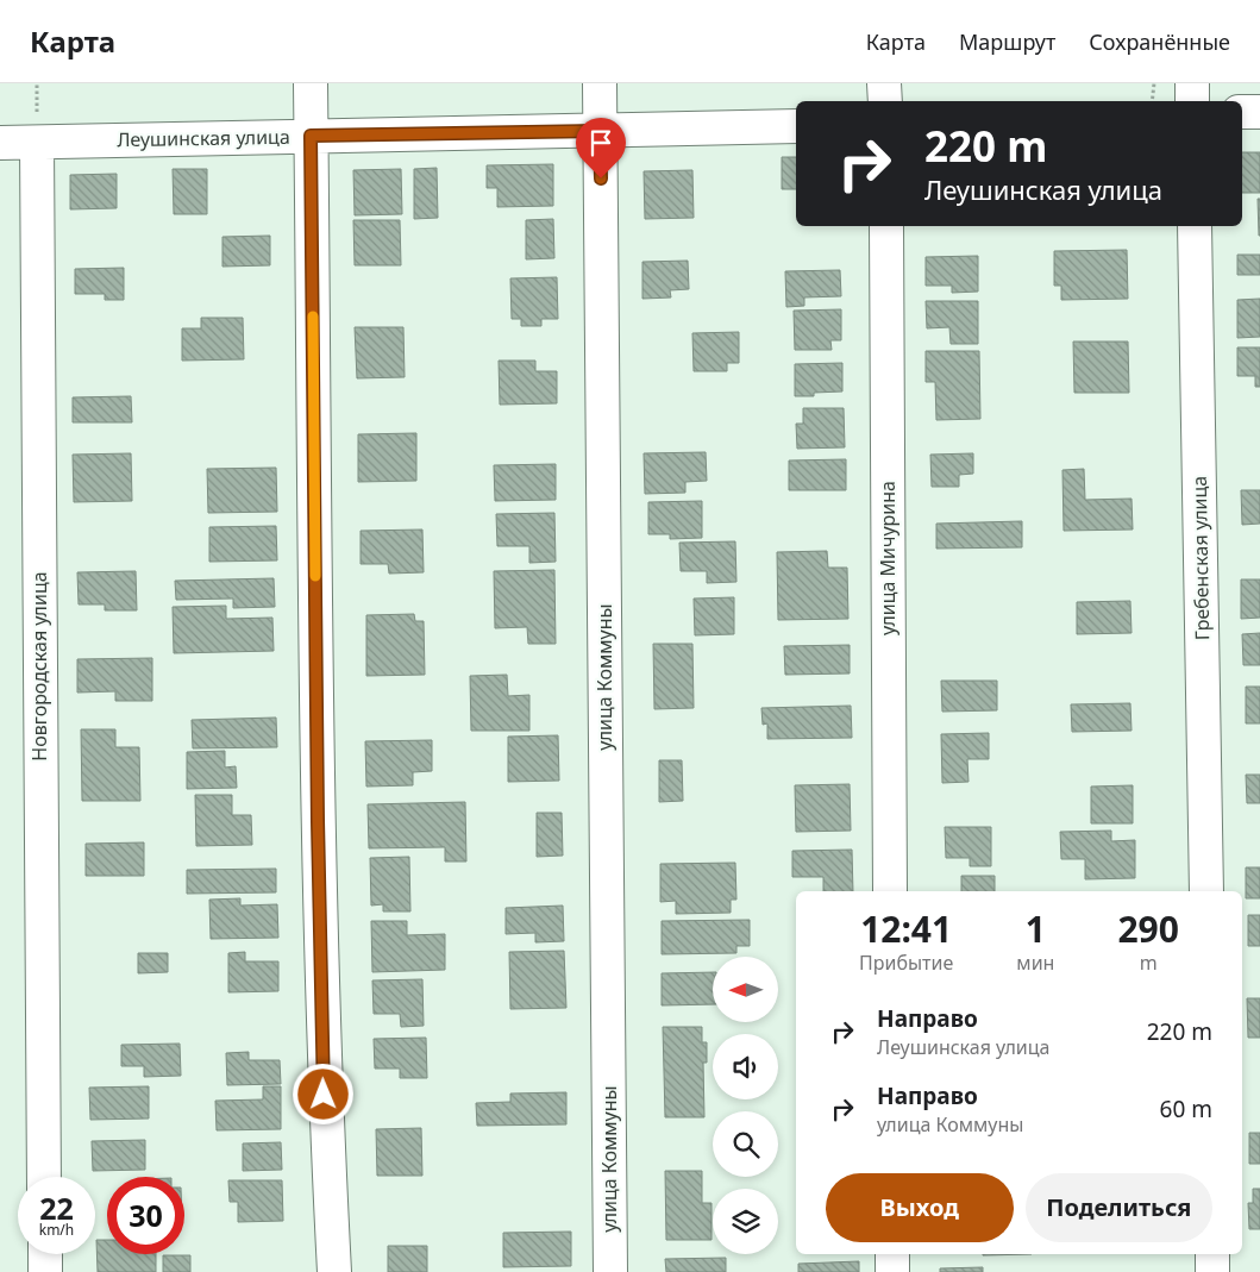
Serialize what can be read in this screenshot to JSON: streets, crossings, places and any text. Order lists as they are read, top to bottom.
{
  "streets": {
    "street": [
      "Леушинская улица",
      "улица Мичурина",
      "Гребенская улица",
      "Новгородская улица",
      "улица Коммуны"
    ]
  },
  "crossings": [
    ["Леушинская улица", "Новгородская улица"],
    ["Леушинская улица", "улица Коммуны"]
  ],
  "north": "left",
  "page": {
    "header": "Карта",
    "nav": ["Карта", "Маршрут", "Сохранённые"],
    "turn": ["220 m", "Леушинская улица"],
    "eta": [
      "12:41",
      "Прибытие",
      "1",
      "мин",
      "290",
      "m"
    ],
    "list": [
      {
        "name": "Направо",
        "note": "Леушинская улица",
        "value": "220 m"
      },
      {
        "name": "Направо",
        "note": "улица Коммуны",
        "value": "60 m"
      }
    ],
    "buttons": ["Выход", "Поделиться"],
    "speed": "22 km/h",
    "limit": "30"
  }
}
